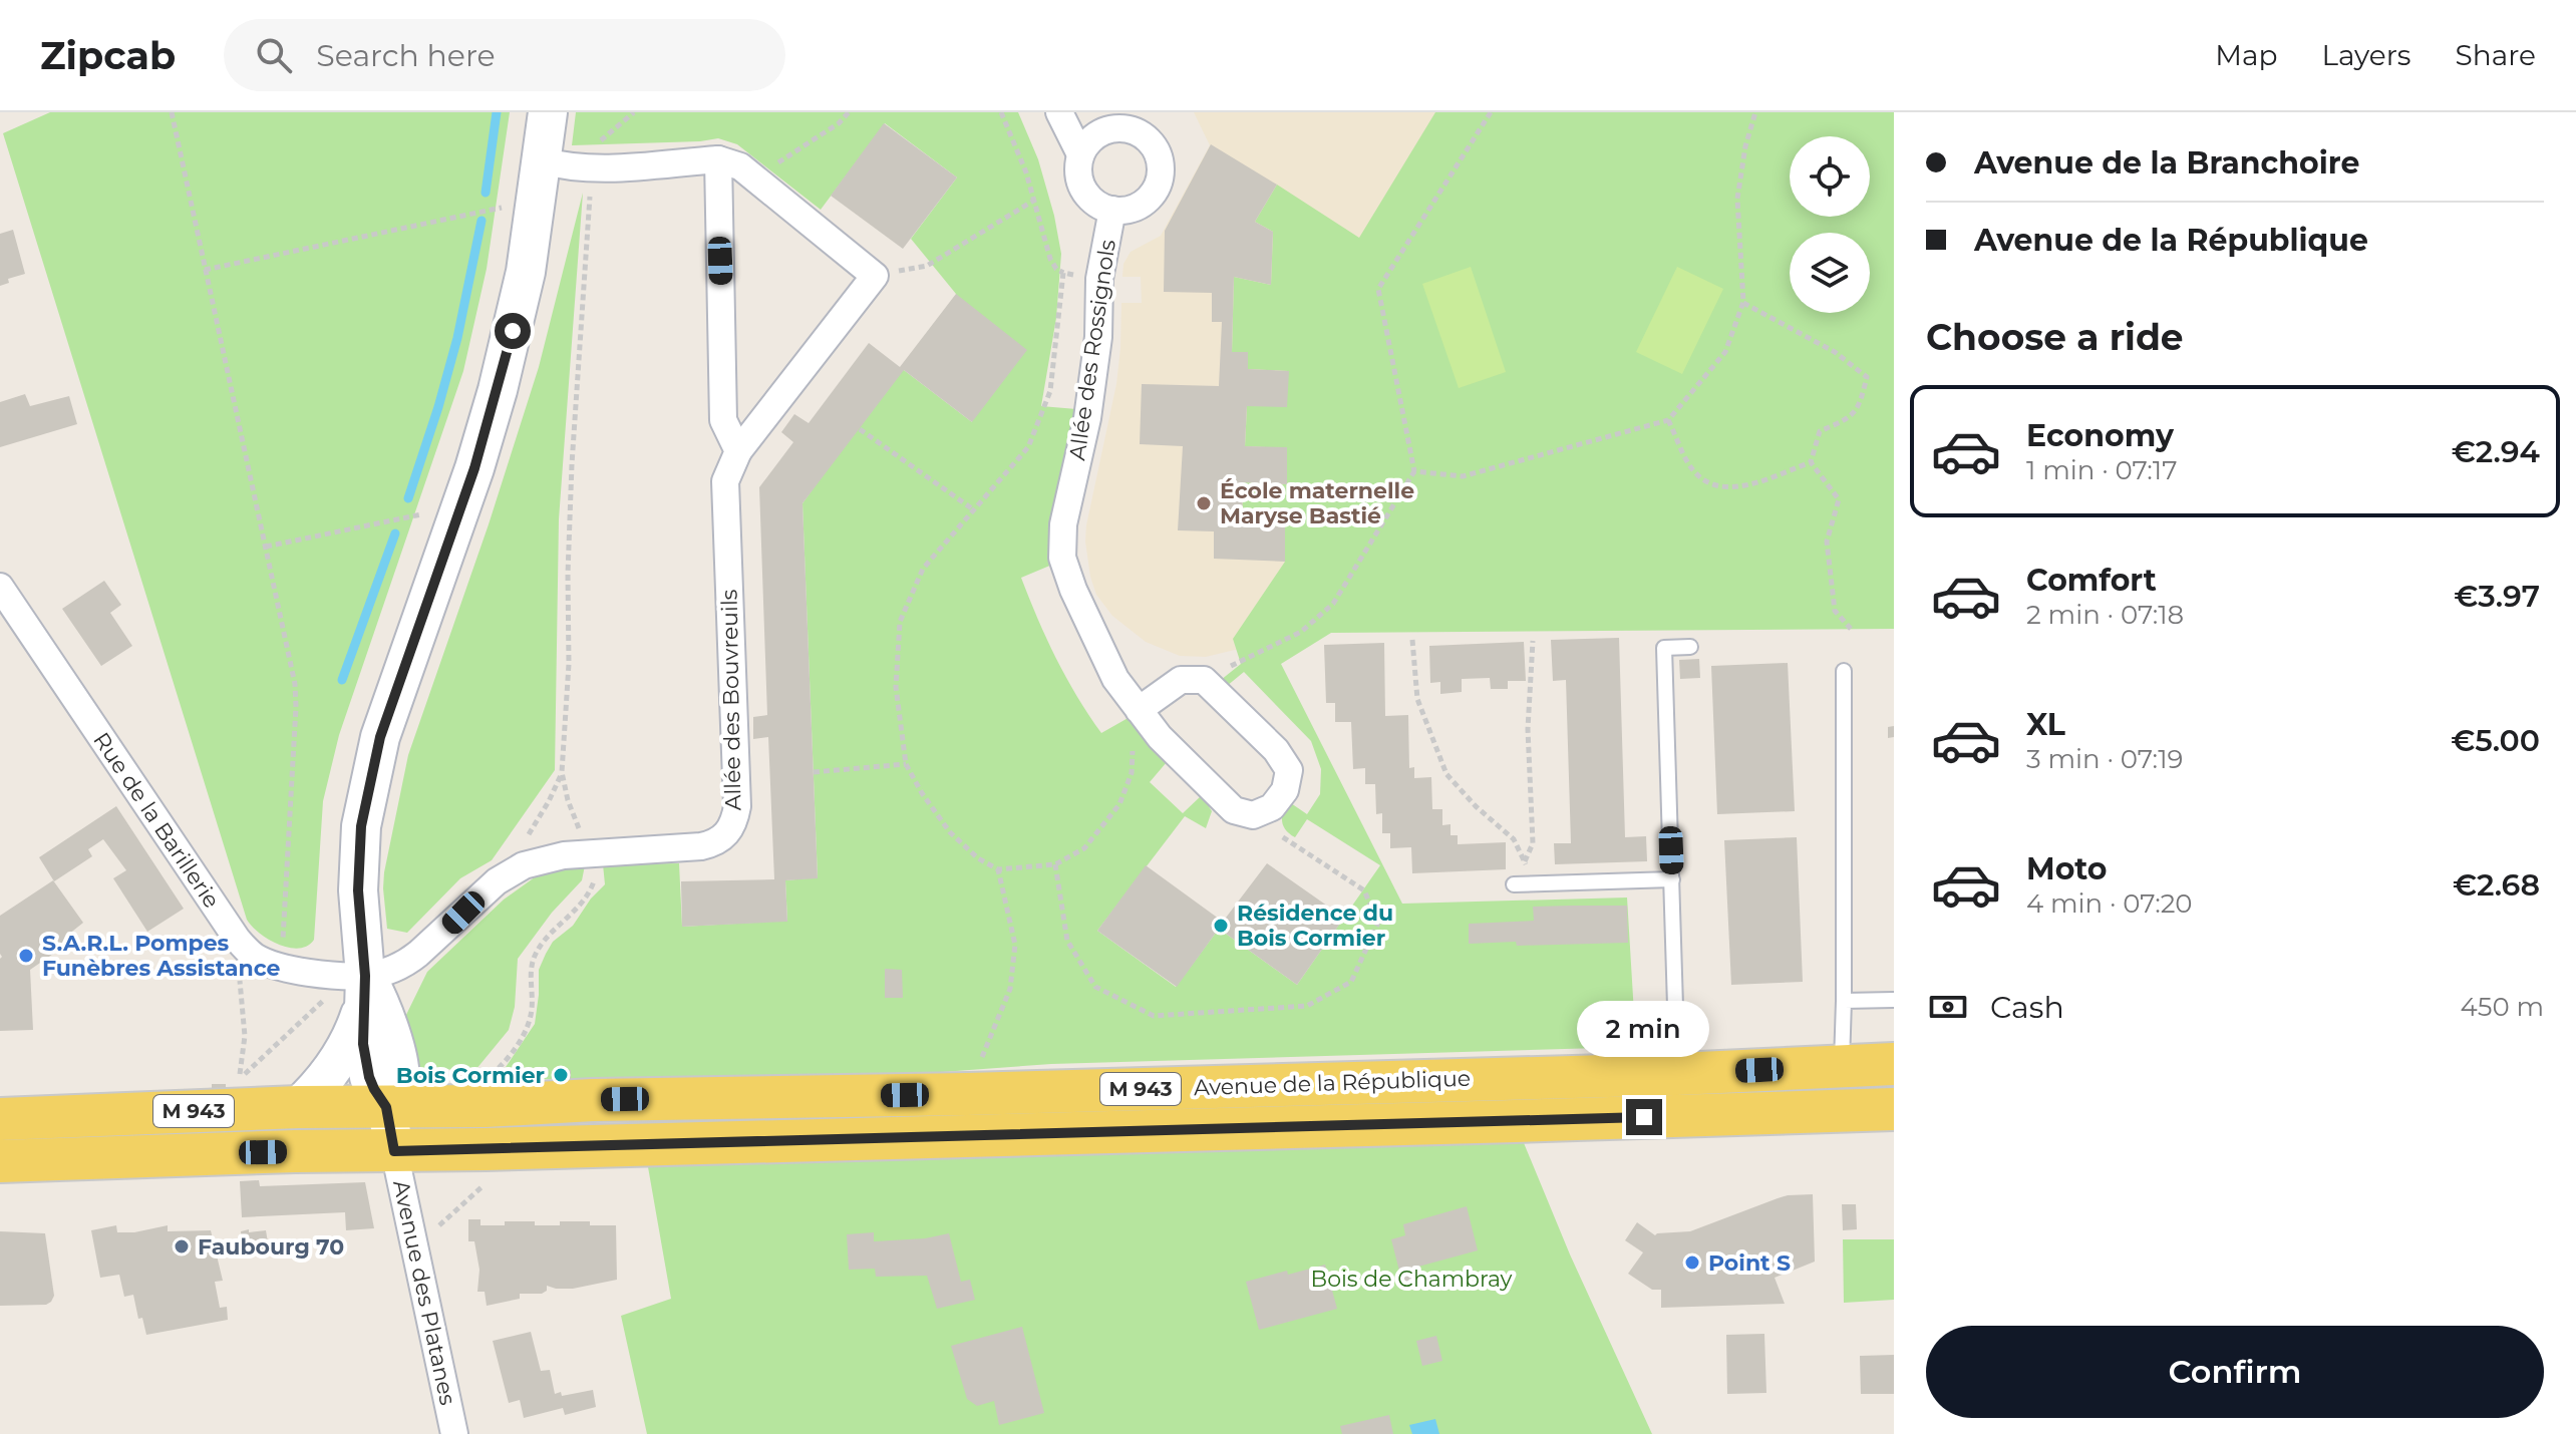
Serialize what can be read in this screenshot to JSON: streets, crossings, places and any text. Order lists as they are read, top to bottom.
{
  "streets": {
    "main road": ["Avenue de la République", "M 943"],
    "street": [
      "Allée des Rossignols",
      "Allée des Bouvreuils",
      "Rue de la Barillerie",
      "Avenue des Platanes"
    ]
  },
  "crossings": [
    ["Allée des Bouvreuils", "Rue de la Barillerie"],
    ["Avenue de la République", "Avenue des Platanes"]
  ],
  "parks": ["Bois de Chambray"],
  "places": [
    "École maternelle Maryse Bastié",
    "Résidence du Bois Cormier",
    "S.A.R.L. Pompes Funèbres Assistance",
    "Bois Cormier",
    "Faubourg 70",
    "Point S"
  ],
  "page": {
    "header": "Zipcab",
    "search": "Search here",
    "nav": ["Map", "Layers", "Share"],
    "banner": ["Avenue de la Branchoire", "Avenue de la République"],
    "heading": "Choose a ride",
    "list": [
      {
        "name": "Economy",
        "note": "1 min · 07:17",
        "value": "€2.94"
      },
      {
        "name": "Comfort",
        "note": "2 min · 07:18",
        "value": "€3.97"
      },
      {
        "name": "XL",
        "note": "3 min · 07:19",
        "value": "€5.00"
      },
      {
        "name": "Moto",
        "note": "4 min · 07:20",
        "value": "€2.68"
      }
    ],
    "pay": ["Cash", "450 m"],
    "bubble": "2 min",
    "buttons": "Confirm"
  }
}
